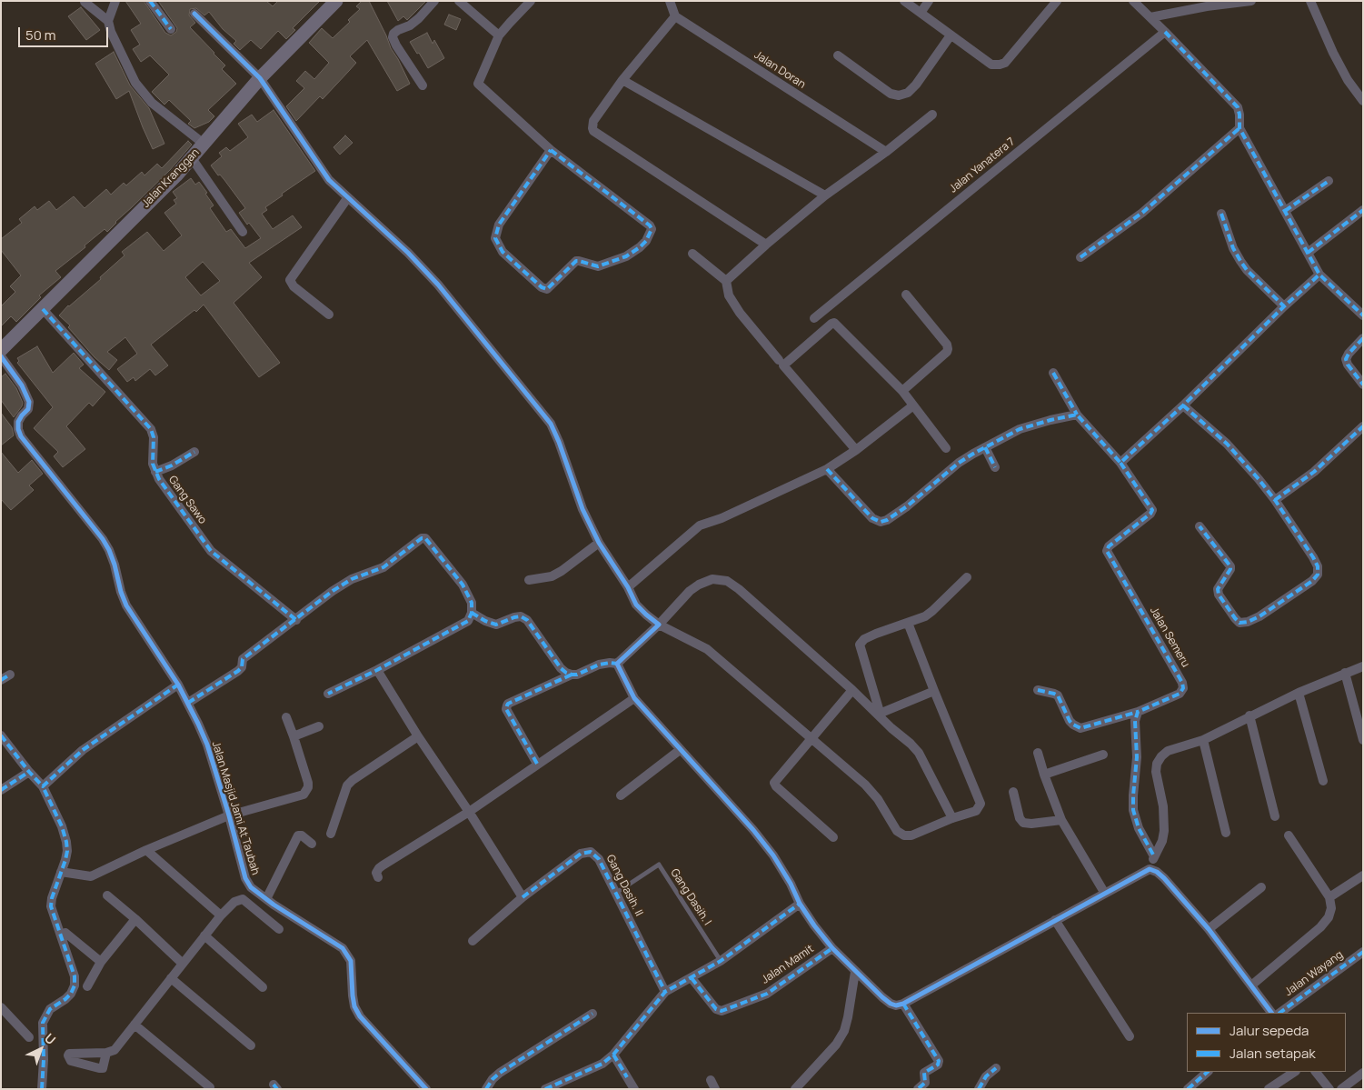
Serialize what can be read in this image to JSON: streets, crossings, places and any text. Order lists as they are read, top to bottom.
{
  "streets": {
    "main road": ["Jalan Kranggan"],
    "street": [
      "Jalan Doran",
      "Jalan Yanatera 7",
      "Gang Sawo",
      "Jalan Semeru",
      "Jalan Masjid Jami At Taubah",
      "Gang Dasih. II",
      "Jalan Mamit",
      "Jalan Wayang"
    ],
    "lane": ["Gang Dasih. I"]
  },
  "crossings": [
    ["Jalan Kranggan", "Gang Sawo"],
    ["Gang Dasih. II", "Gang Dasih. I"]
  ],
  "legend": ["Jalur sepeda", "Jalan setapak"],
  "scale_bar": "50 m",
  "north": "top right"
}
